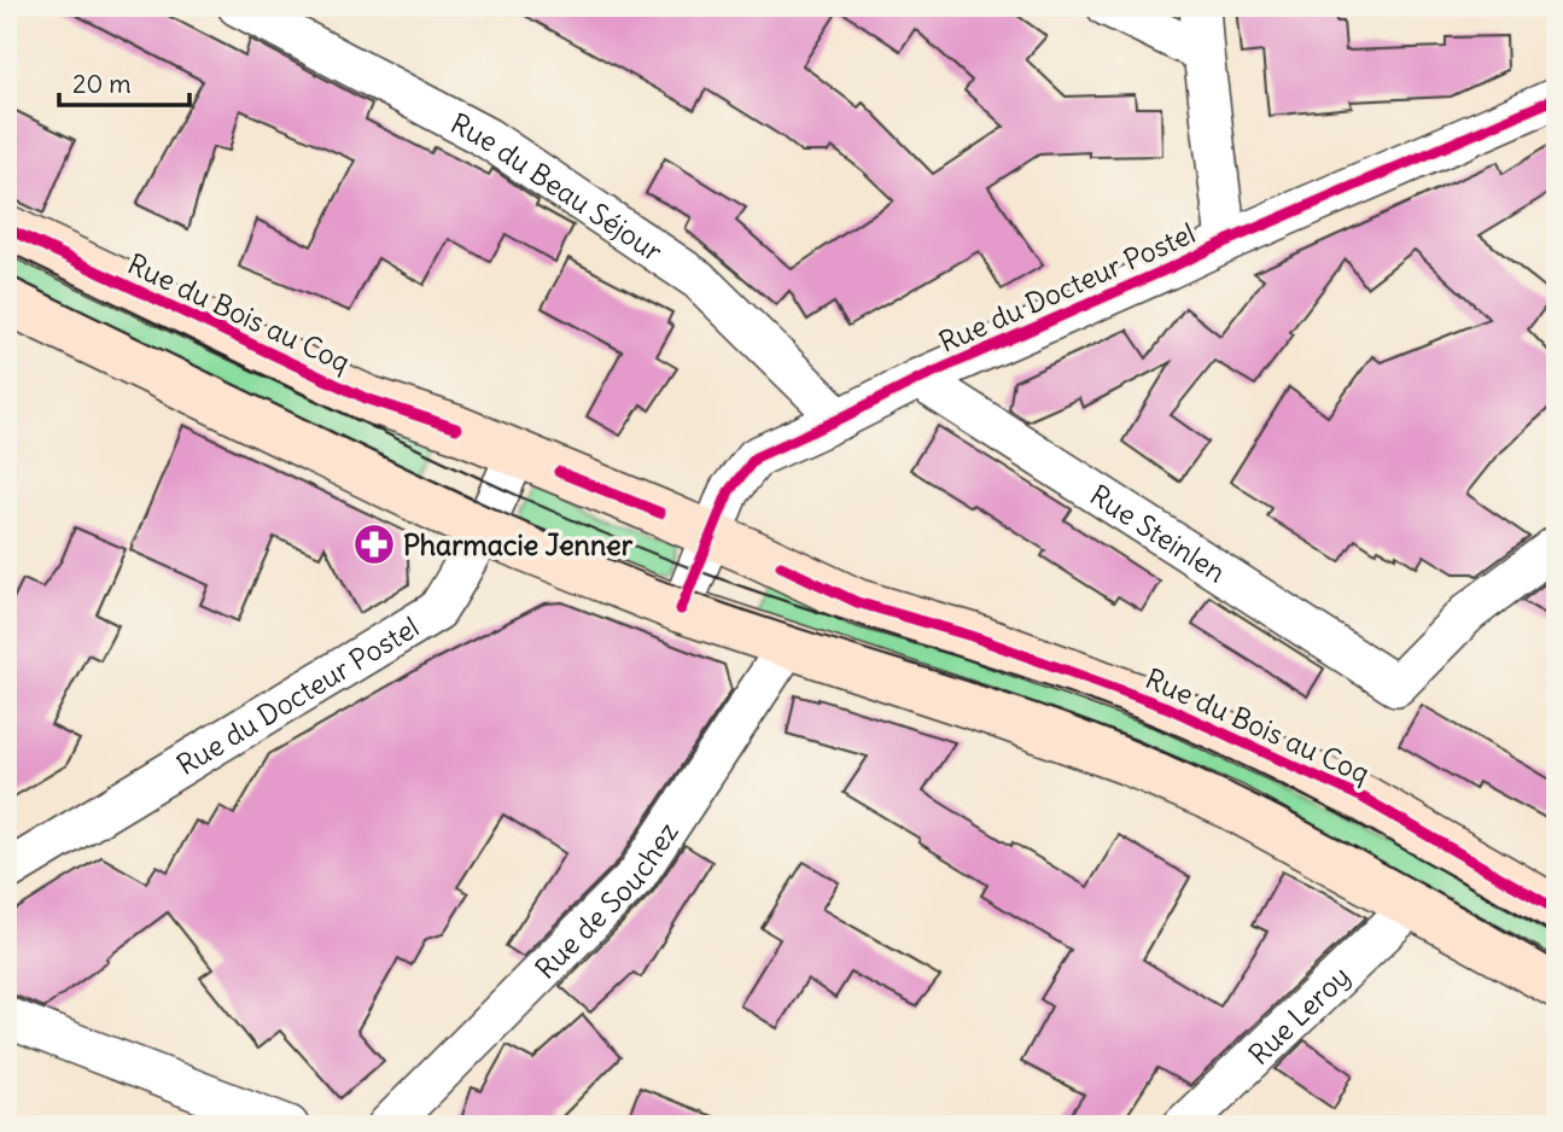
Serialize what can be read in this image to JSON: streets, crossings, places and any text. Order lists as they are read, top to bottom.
{
  "streets": {
    "main road": ["Rue du Bois au Coq"],
    "street": [
      "Rue du Beau Séjour",
      "Rue du Docteur Postel",
      "Rue Steinlen",
      "Rue de Souchez",
      "Rue Leroy"
    ]
  },
  "crossings": [
    ["Rue du Beau Séjour", "Rue du Docteur Postel"],
    ["Rue du Docteur Postel", "Rue du Bois au Coq"],
    ["Rue du Docteur Postel", "Rue Steinlen"]
  ],
  "places": {
    "pharmacy": ["Pharmacie Jenner"]
  },
  "scale_bar": "20 m"
}
